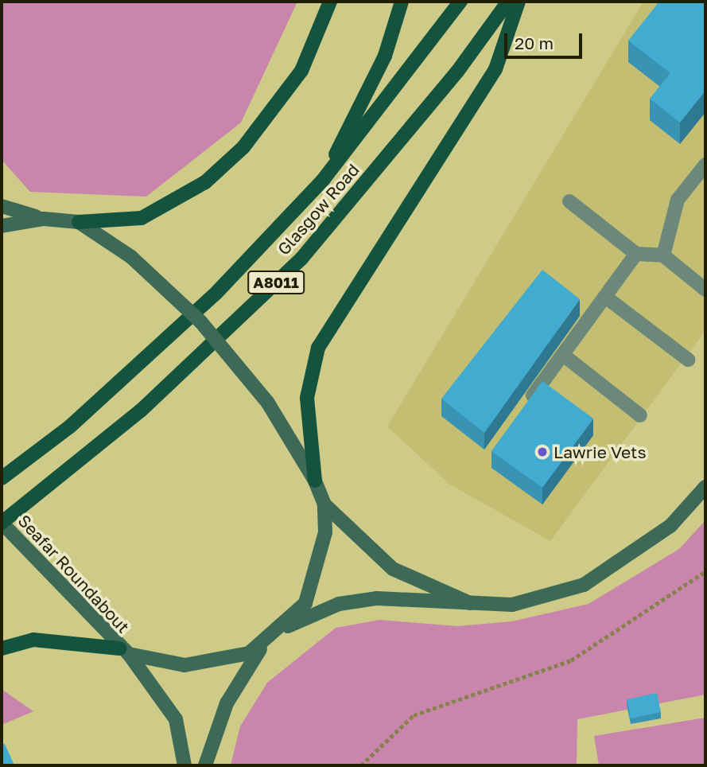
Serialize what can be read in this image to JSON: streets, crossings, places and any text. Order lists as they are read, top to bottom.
{
  "streets": {
    "main road": ["Glasgow Road", "A8011"],
    "street": ["Seafar Roundabout"]
  },
  "crossings": [
    ["Glasgow Road", "Seafar Roundabout"]
  ],
  "places": ["Lawrie Vets"],
  "scale_bar": "20 m"
}
